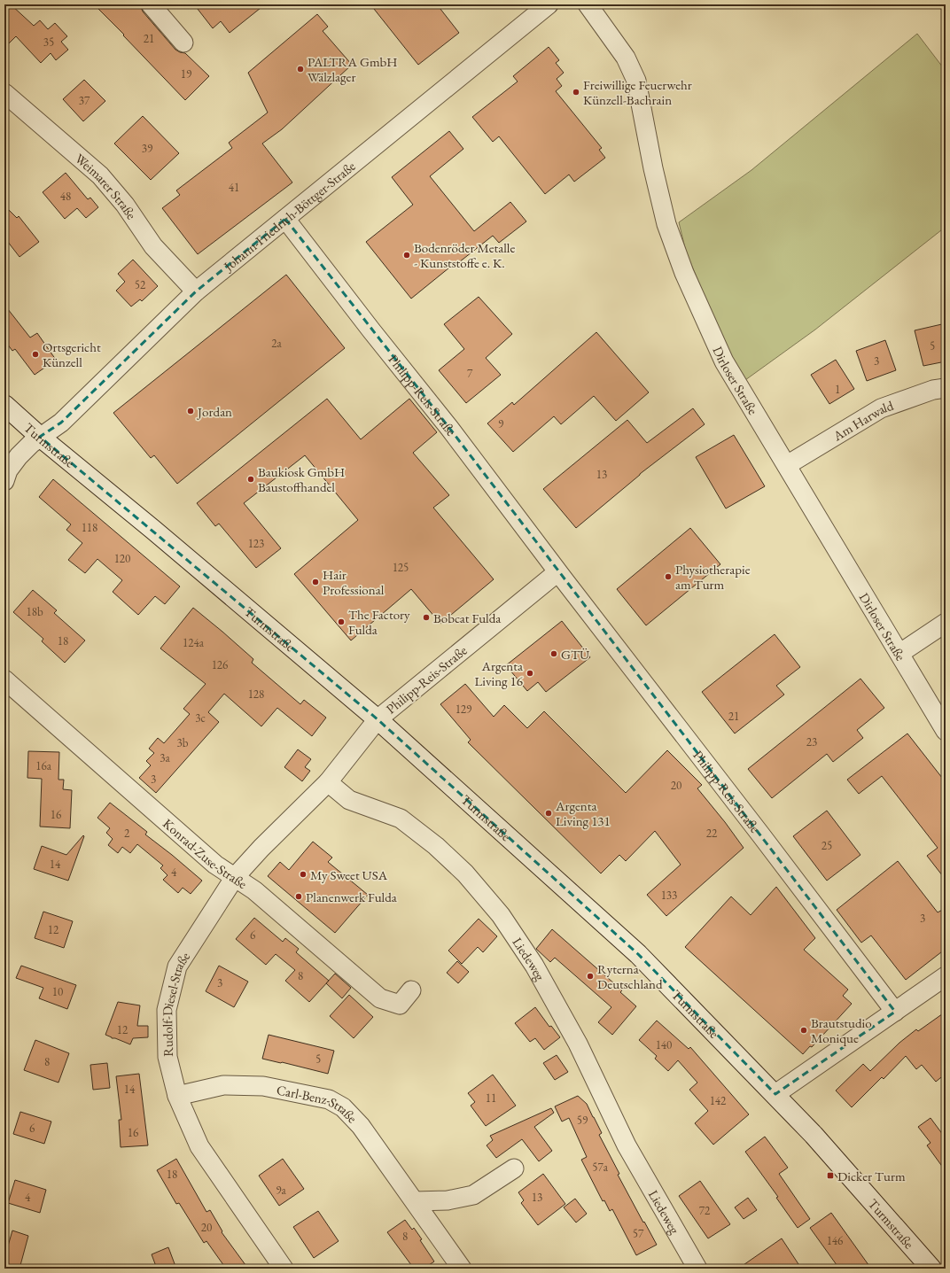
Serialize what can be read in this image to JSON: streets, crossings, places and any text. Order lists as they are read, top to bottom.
{
  "streets": {
    "main road": ["Turmstraße"],
    "street": [
      "Weimarer Straße",
      "Johann-Friedrich-Böttger-Straße",
      "Dirloser Straße",
      "Philipp-Reis-Straße",
      "Am Harwald",
      "Konrad-Zuse-Straße",
      "Liedeweg",
      "Rudolf-Diesel-Straße",
      "Carl-Benz-Straße"
    ]
  },
  "crossings": [
    ["Weimarer Straße", "Johann-Friedrich-Böttger-Straße"],
    ["Johann-Friedrich-Böttger-Straße", "Philipp-Reis-Straße"],
    ["Johann-Friedrich-Böttger-Straße", "Turmstraße"],
    ["Dirloser Straße", "Am Harwald"],
    ["Philipp-Reis-Straße", "Turmstraße"],
    ["Konrad-Zuse-Straße", "Rudolf-Diesel-Straße"],
    ["Liedeweg", "Rudolf-Diesel-Straße"],
    ["Rudolf-Diesel-Straße", "Carl-Benz-Straße"]
  ],
  "places": {
    "other": [
      "PALTRA GmbH Wälzlager",
      "Freiwillige Feuerwehr Künzell-Bachrain",
      "Bodenröder Metalle - Kunststoffe e. K.",
      "Ortsgericht Künzell",
      "Jordan",
      "Baukiosk GmbH Baustoffhandel",
      "Physiotherapie am Turm",
      "Hair Professional",
      "Bobcat Fulda",
      "The Factory Fulda",
      "GTÜ",
      "Argenta Living 16",
      "Argenta Living 131",
      "My Sweet USA",
      "Planenwerk Fulda",
      "Ryterna Deutschland",
      "Brautstudio Monique"
    ],
    "transit": ["Dicker Turm"]
  },
  "house_numbers": [
    "21",
    "35",
    "19",
    "37",
    "39",
    "41",
    "48",
    "52",
    "2a",
    "5",
    "3",
    "7",
    "1",
    "9",
    "13",
    "118",
    "123",
    "120",
    "125",
    "18b",
    "18",
    "124a",
    "126",
    "128",
    "129",
    "21",
    "3c",
    "23",
    "3b",
    "3a",
    "16a",
    "3",
    "20",
    "16",
    "2",
    "22",
    "25",
    "14",
    "4",
    "133",
    "3",
    "12",
    "6",
    "8",
    "3",
    "10",
    "12",
    "140",
    "5",
    "8",
    "14",
    "11",
    "142",
    "59",
    "6",
    "16",
    "57a",
    "18",
    "9a",
    "4",
    "13",
    "72",
    "20",
    "57",
    "8",
    "146"
  ]
}
